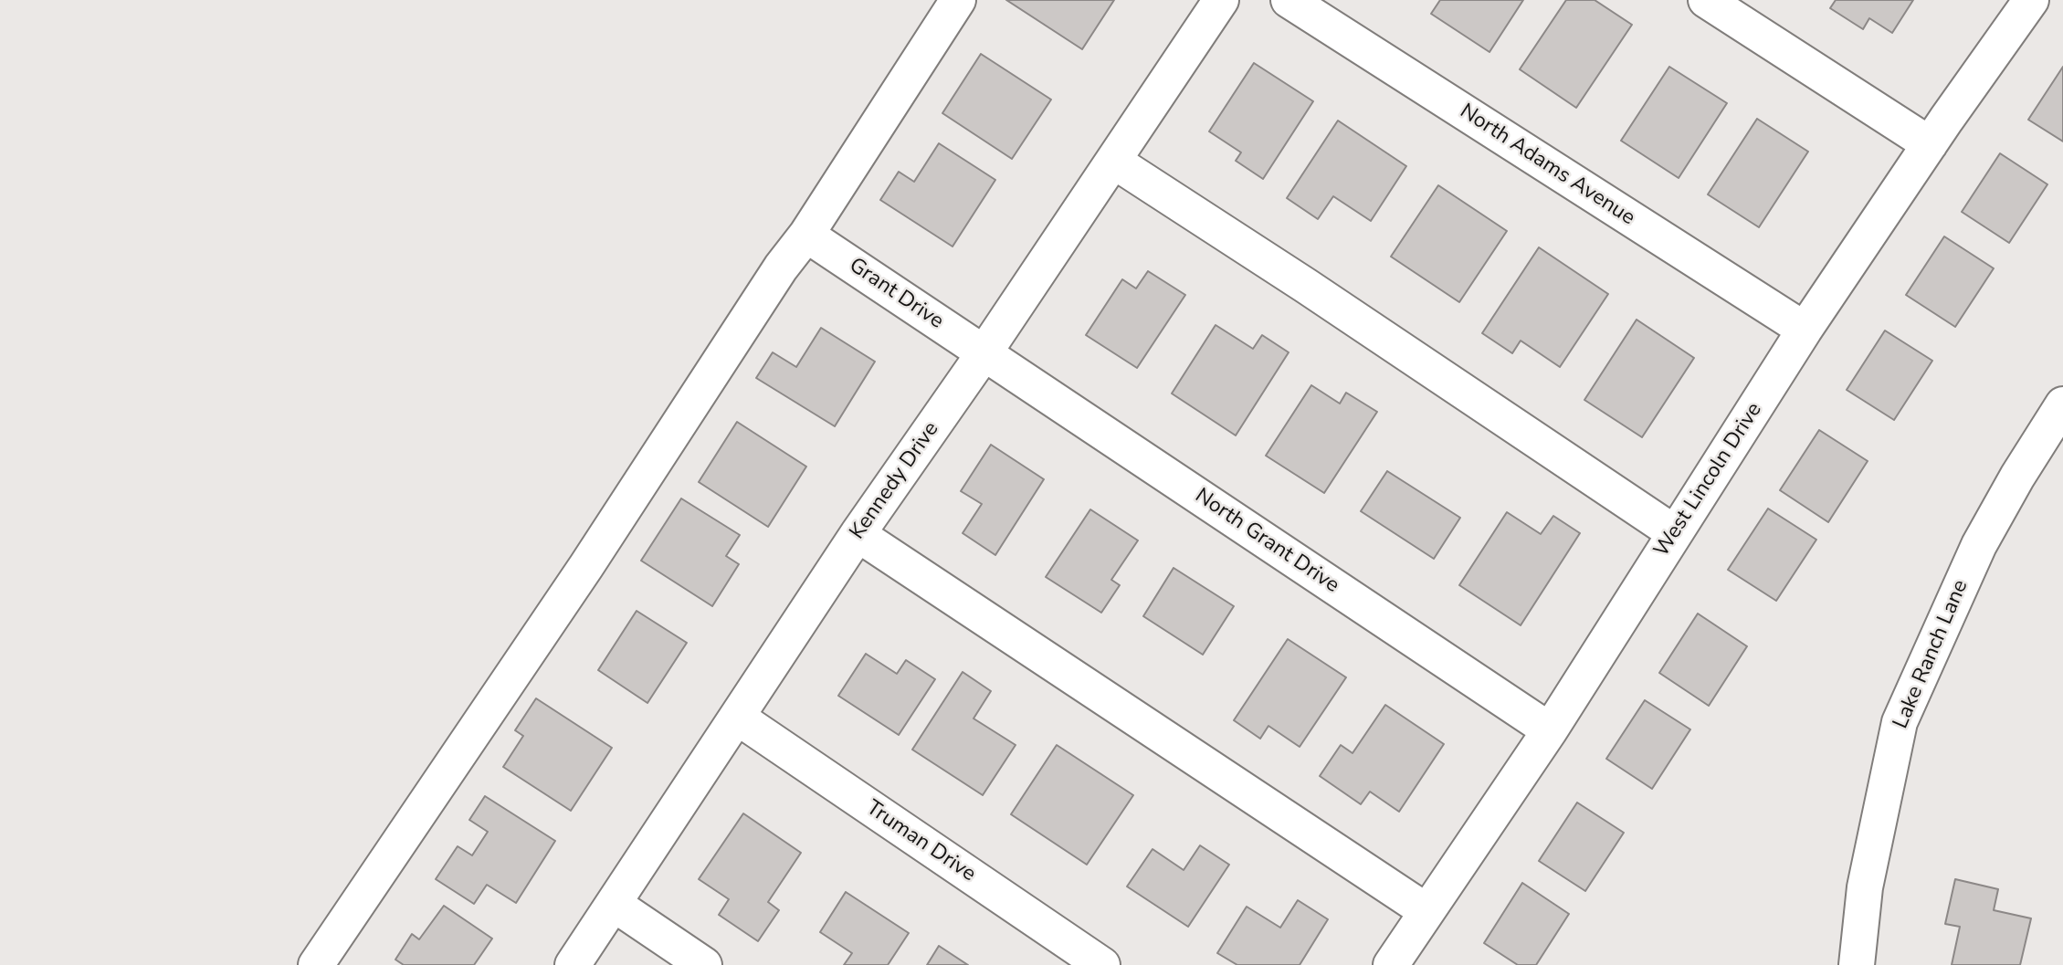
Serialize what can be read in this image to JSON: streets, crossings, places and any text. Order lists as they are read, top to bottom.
{
  "streets": {
    "street": [
      "North Adams Avenue",
      "Grant Drive",
      "West Lincoln Drive",
      "Kennedy Drive",
      "North Grant Drive",
      "Lake Ranch Lane",
      "Truman Drive"
    ]
  },
  "crossings": [
    ["North Adams Avenue", "West Lincoln Drive"],
    ["Grant Drive", "Kennedy Drive"],
    ["Grant Drive", "North Grant Drive"],
    ["West Lincoln Drive", "North Grant Drive"],
    ["Kennedy Drive", "North Grant Drive"],
    ["Kennedy Drive", "Truman Drive"]
  ]
}
